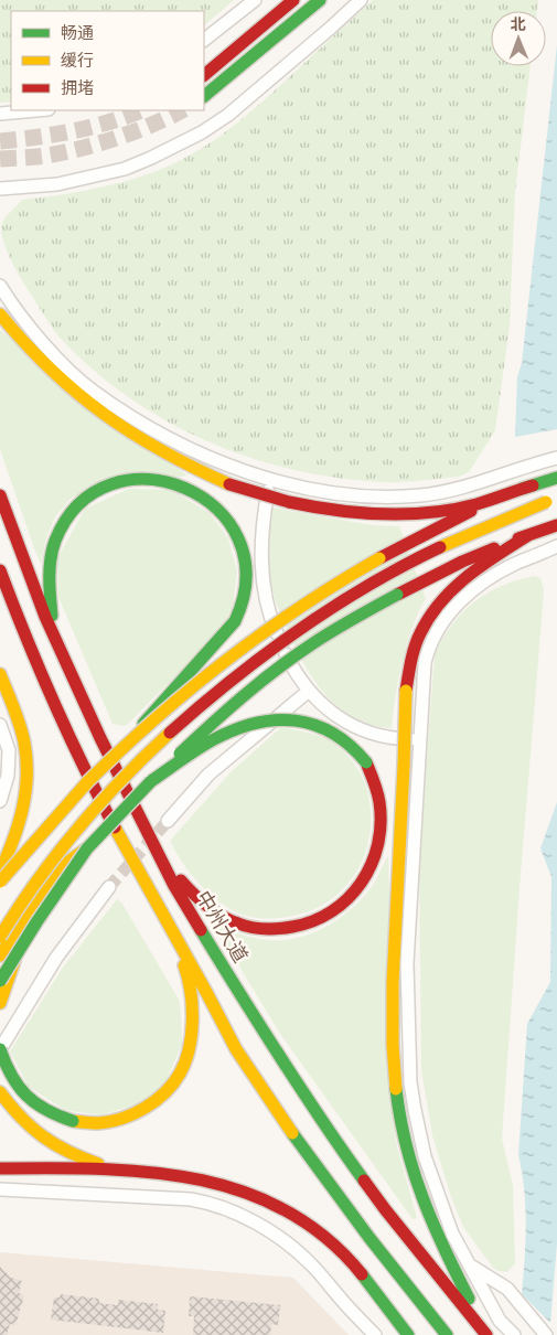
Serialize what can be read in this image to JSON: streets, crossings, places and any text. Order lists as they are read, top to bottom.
{
  "streets": {
    "main road": ["中州大道"]
  },
  "legend": ["畅通", "缓行", "拥堵"],
  "north": "top"
}
